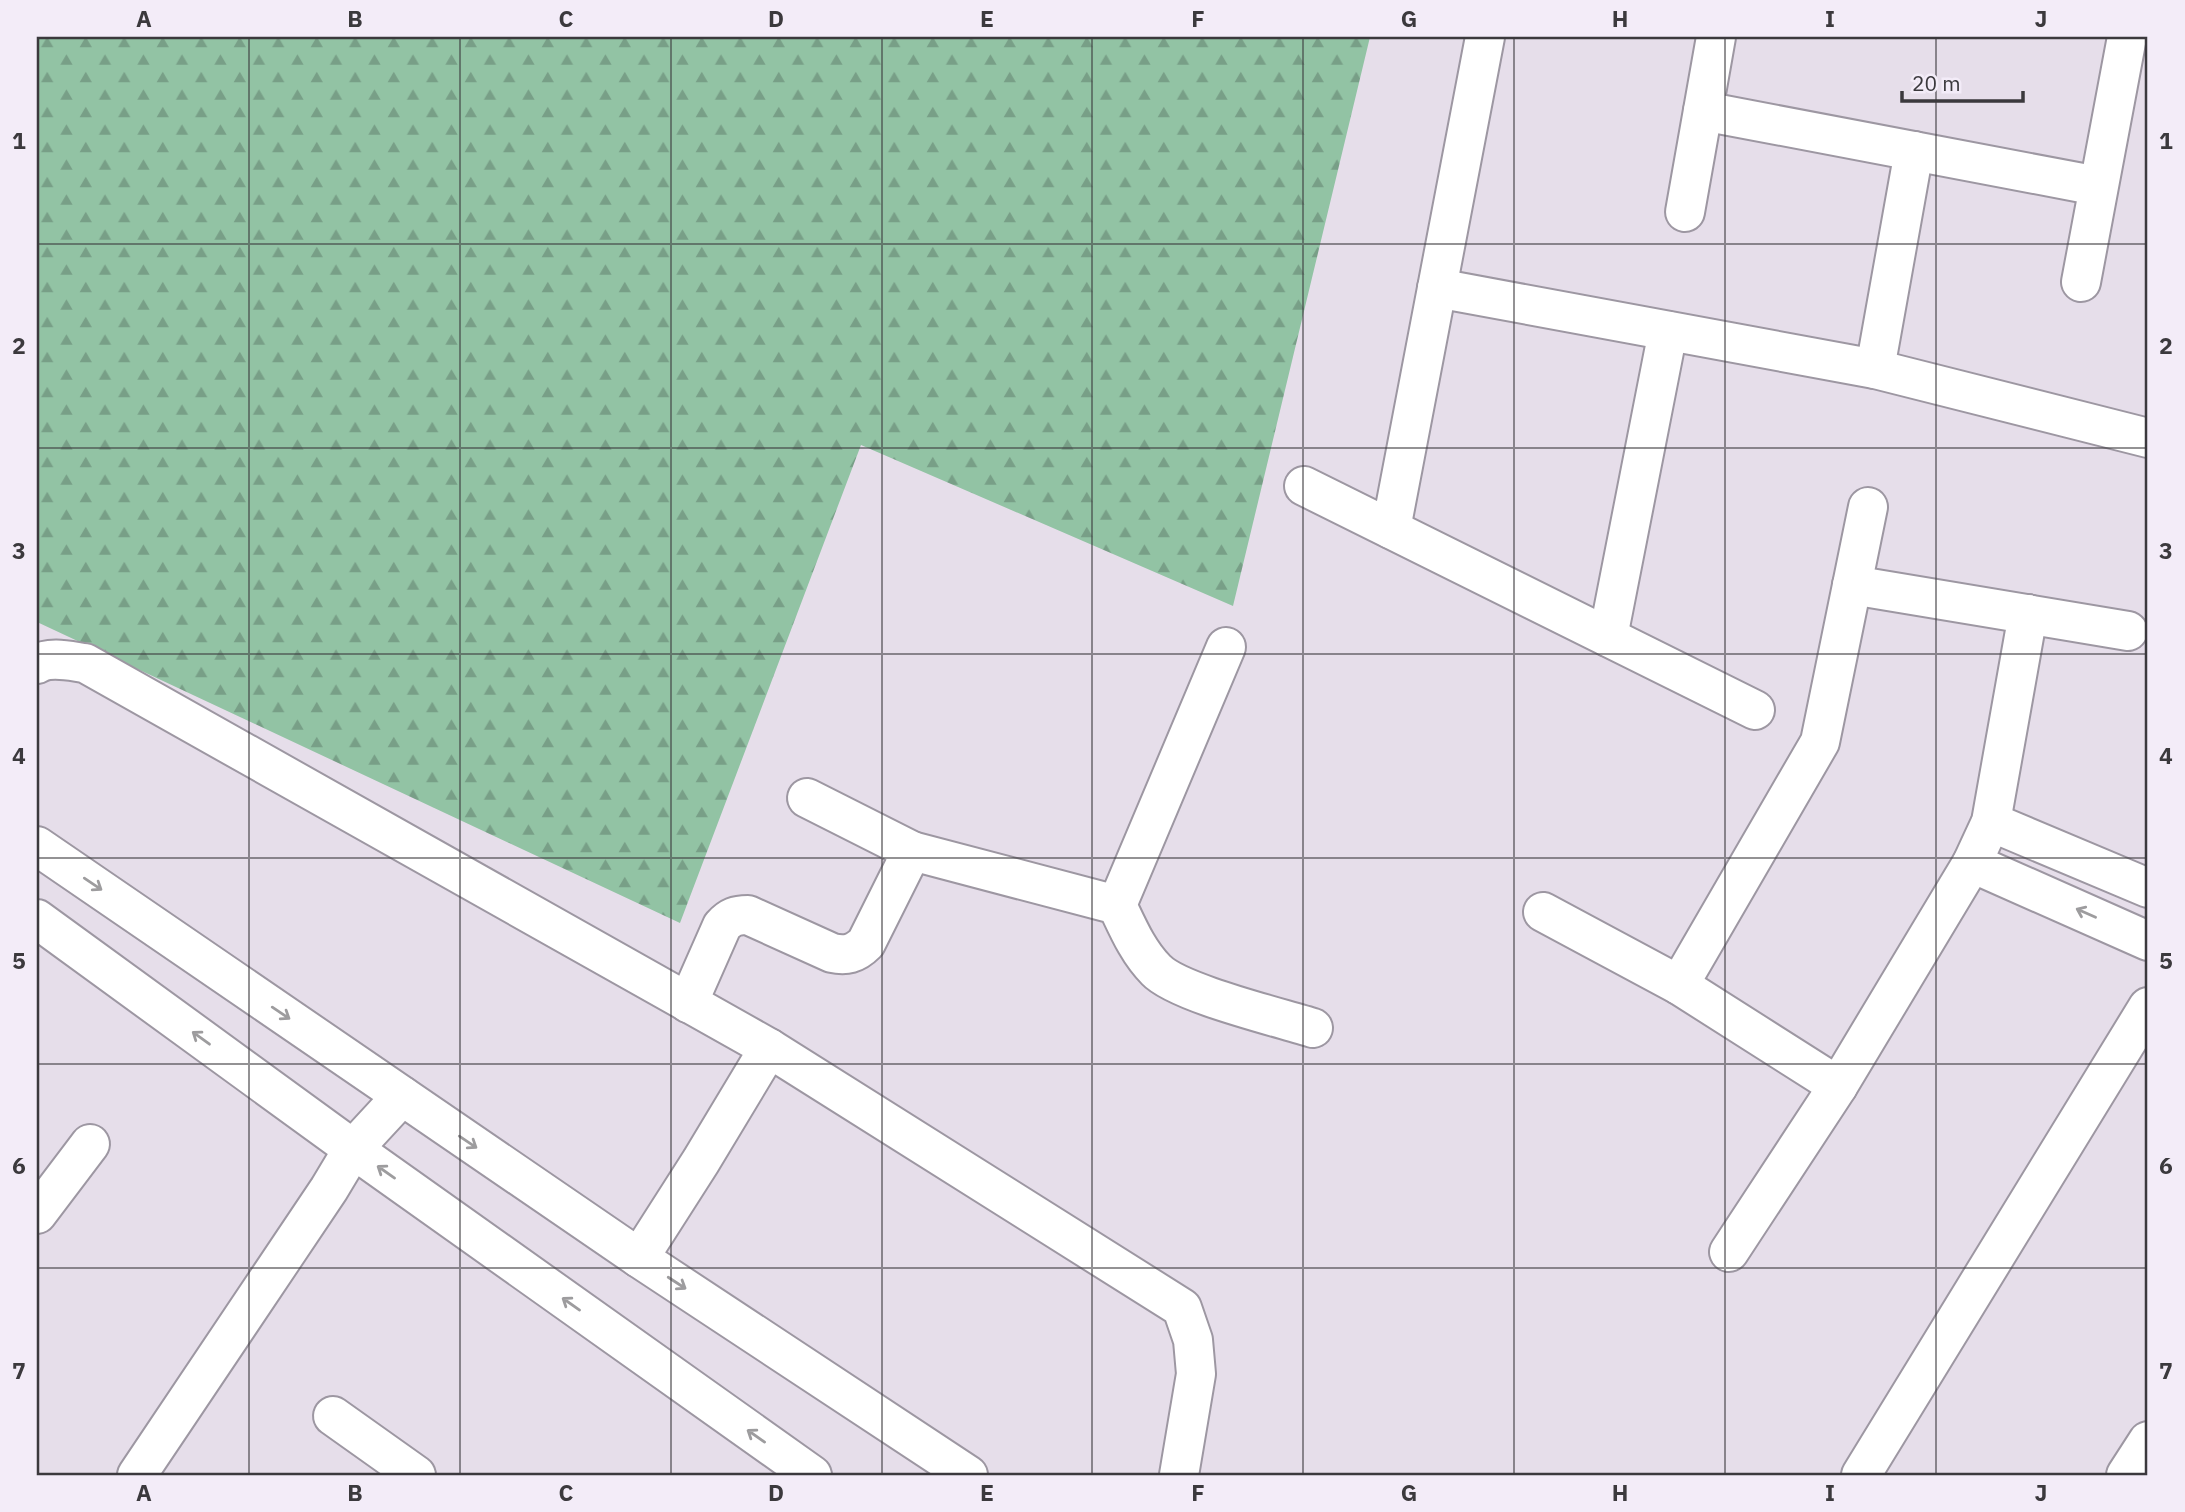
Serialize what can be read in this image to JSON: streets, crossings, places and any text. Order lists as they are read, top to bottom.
{
  "scale_bar": "20 m",
  "grid": {
    "columns": [
      "A",
      "B",
      "C",
      "D",
      "E",
      "F",
      "G",
      "H",
      "I",
      "J"
    ],
    "rows": [
      "1",
      "2",
      "3",
      "4",
      "5",
      "6",
      "7"
    ]
  }
}
